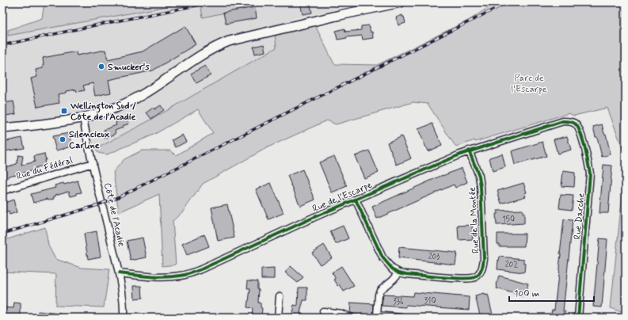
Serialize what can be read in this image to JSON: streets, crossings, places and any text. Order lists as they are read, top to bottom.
{
  "streets": {
    "street": [
      "Rue du Fédéral",
      "Rue de l'Escarpe",
      "Côte de l'Acadie",
      "Rue Darche",
      "Rue de la Montée"
    ]
  },
  "crossings": [
    ["Rue du Fédéral", "Côte de l'Acadie"],
    ["Rue de l'Escarpe", "Côte de l'Acadie"],
    ["Rue de l'Escarpe", "Rue Darche"],
    ["Rue de l'Escarpe", "Rue de la Montée"]
  ],
  "parks": ["Parc de l'Escarpe"],
  "places": {
    "other": ["Smucker's", "Silencieux Carline"],
    "transit": ["Wellington Sud / Côte de l'Acadie"]
  },
  "house_numbers": [
    "150",
    "203",
    "202",
    "310",
    "336"
  ],
  "scale_bar": "100 m"
}
